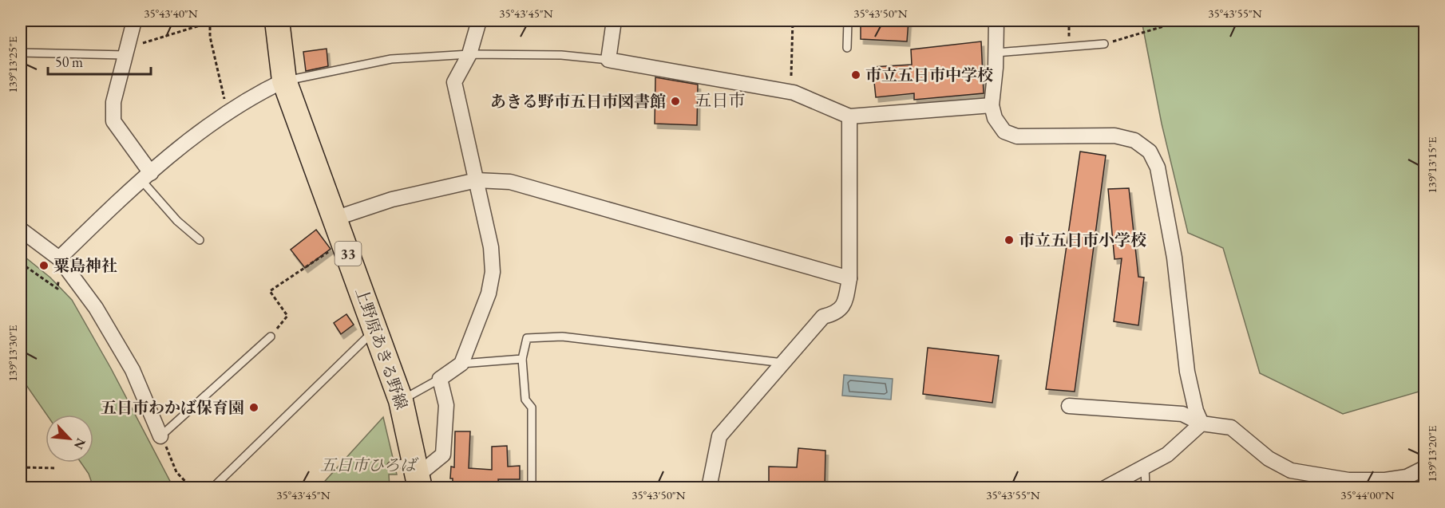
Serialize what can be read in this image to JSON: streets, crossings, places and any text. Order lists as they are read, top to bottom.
{
  "streets": {
    "main road": ["33", "上野原あきる野線"]
  },
  "districts": ["五日市"],
  "parks": ["五日市ひろば"],
  "places": [
    "市立五日市中学校",
    "あきる野市五日市図書館",
    "市立五日市小学校",
    "粟島神社",
    "五日市わかば保育園"
  ],
  "scale_bar": "50 m",
  "north": "bottom right",
  "coordinates": [
    "35°43'40\"N",
    "35°43'45\"N",
    "35°43'50\"N",
    "35°43'55\"N",
    "139°13'25\"E",
    "139°13'15\"E",
    "139°13'30\"E",
    "139°13'20\"E",
    "35°44'00\"N"
  ]
}
